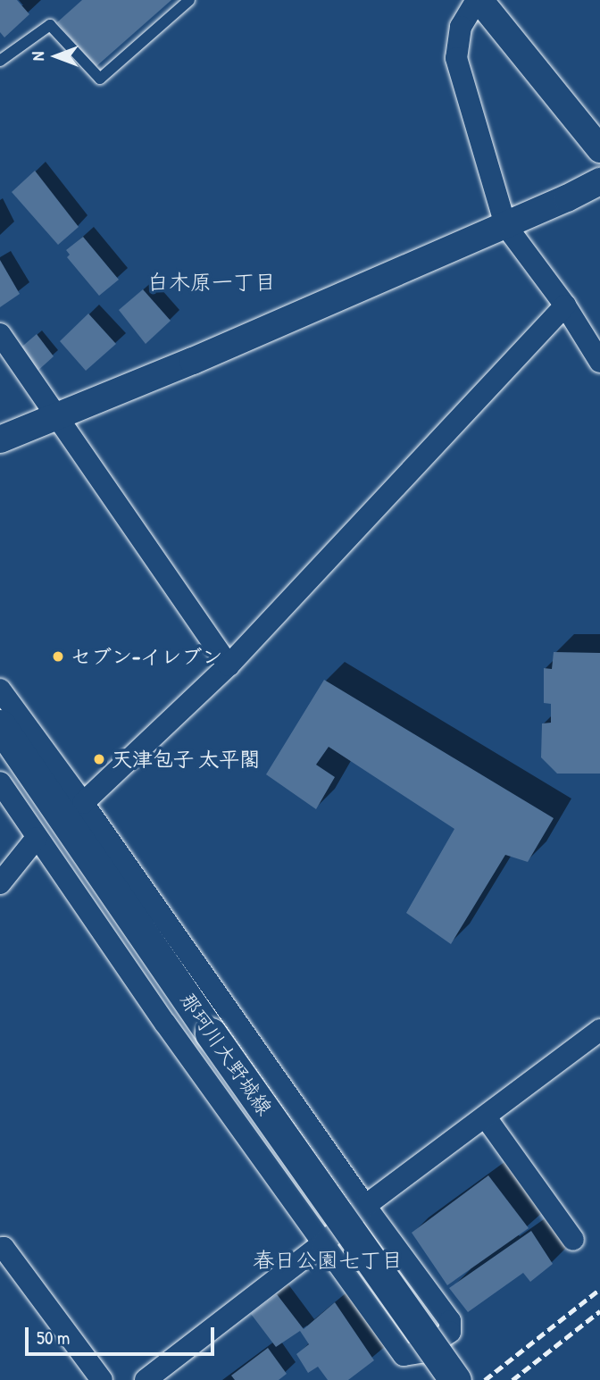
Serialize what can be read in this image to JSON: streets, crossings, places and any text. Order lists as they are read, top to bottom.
{
  "streets": {
    "main road": ["那珂川大野城線"]
  },
  "districts": ["白木原一丁目", "春日公園七丁目"],
  "places": ["セブン-イレブン", "天津包子 太平閣"],
  "scale_bar": "50 m",
  "north": "left"
}
